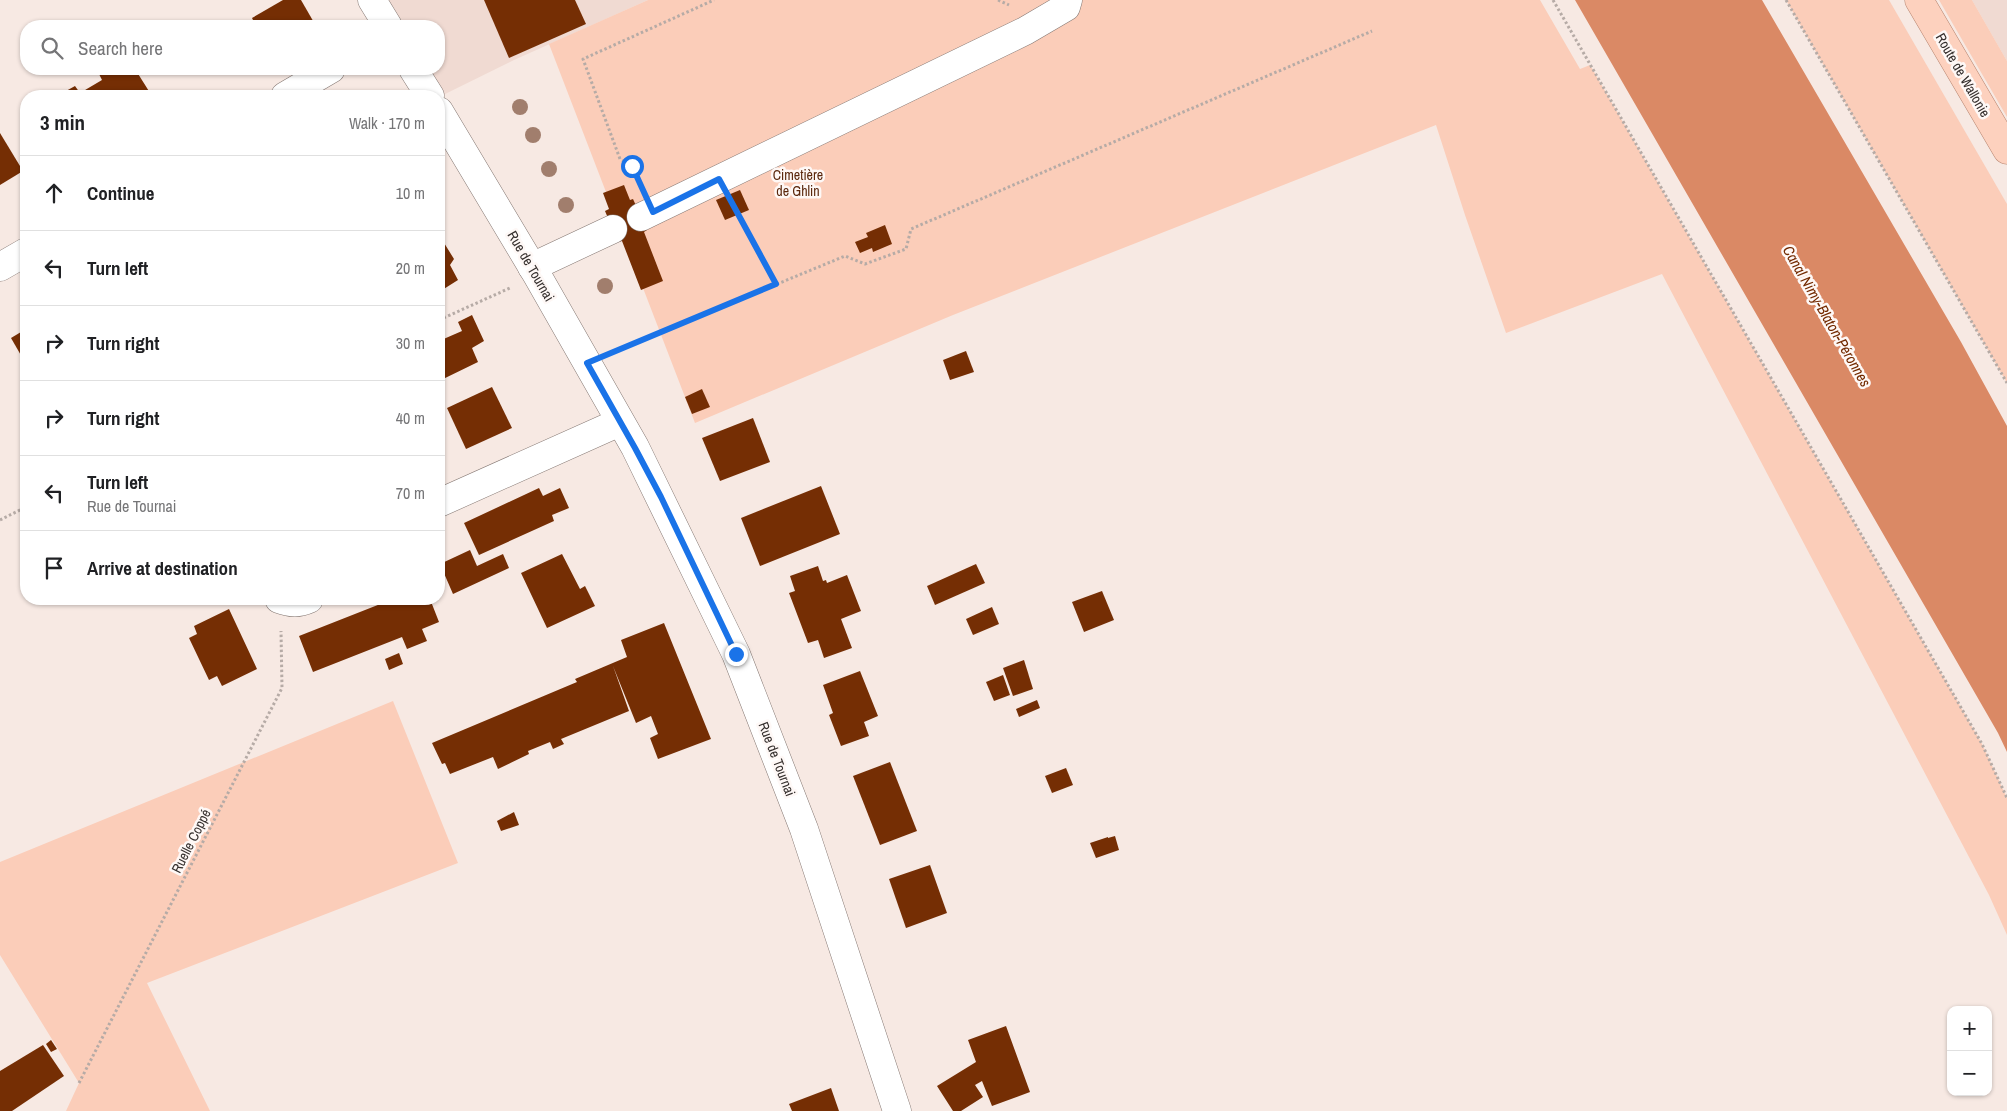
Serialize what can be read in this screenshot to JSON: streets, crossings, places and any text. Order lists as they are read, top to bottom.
{
  "streets": {
    "main road": ["Route de Wallonie"],
    "street": ["Rue de Tournai"],
    "path": ["Ruelle Coppé"]
  },
  "water": ["Canal Nimy-Blaton-Péronnes"],
  "parks": ["Cimetière de Ghlin"],
  "page": {
    "search": "Search here",
    "heading": ["3 min", "Walk · 170 m"],
    "list": [
      ["Continue", "10 m"],
      ["Turn left", "20 m"],
      ["Turn right", "30 m"],
      ["Turn right", "40 m"],
      ["Turn left", "Rue de Tournai", "70 m"],
      "Arrive at destination"
    ],
    "map_buttons": ["+", "−"]
  }
}
